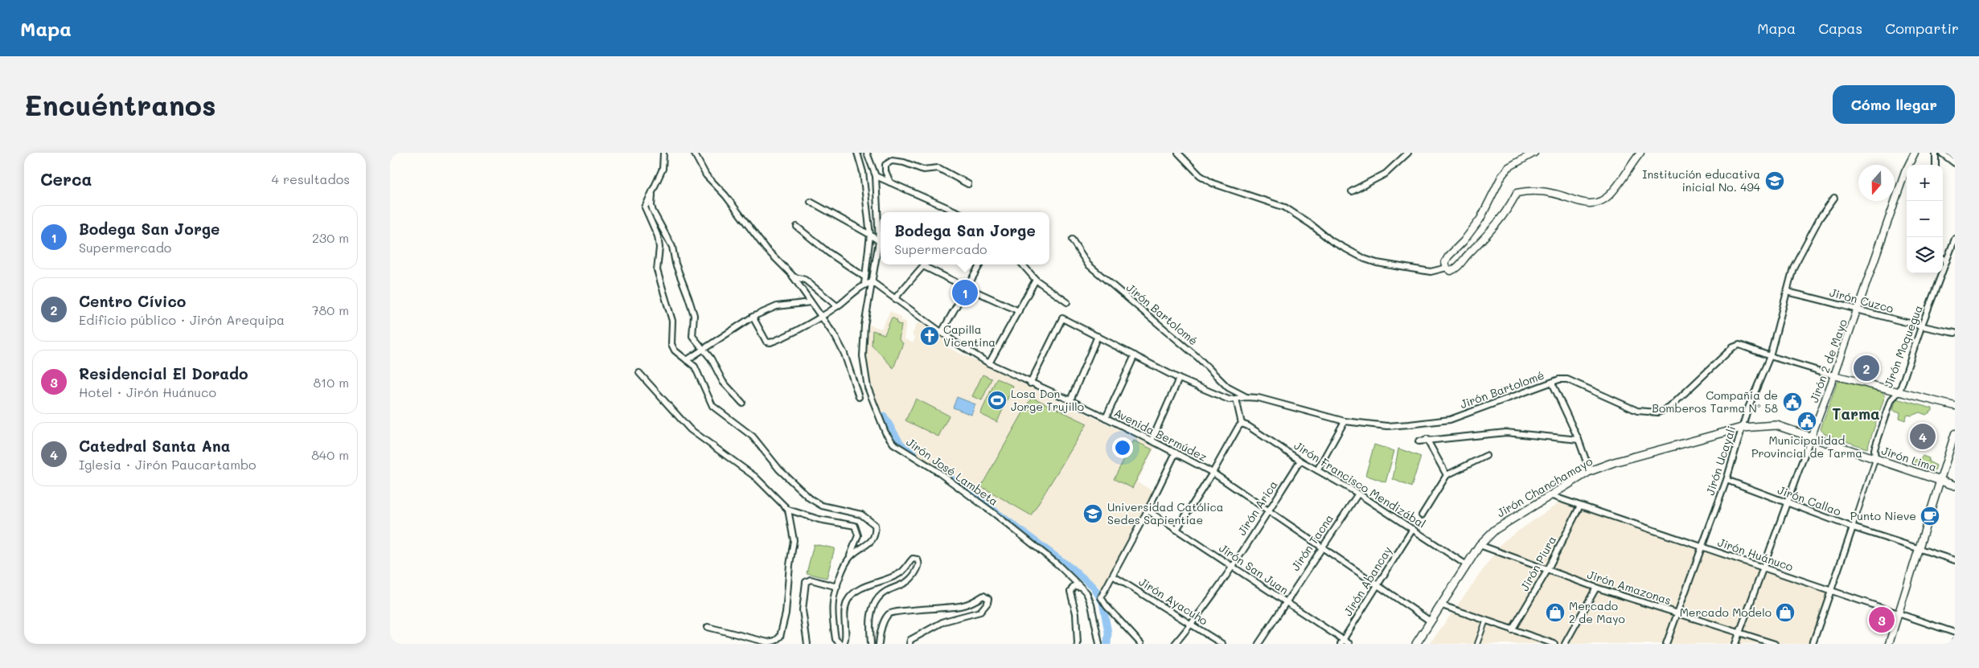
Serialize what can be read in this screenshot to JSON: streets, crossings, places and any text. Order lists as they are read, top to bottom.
{
  "streets": {
    "main road": ["Jirón Lima", "Jirón Chanchamayo"],
    "street": [
      "Jirón Cuzco",
      "Jirón Bartolomé",
      "Jirón Moquegua",
      "Jirón 2 de Mayo",
      "Avenida Bermúdez",
      "Jirón Ucayali",
      "Jirón José Lambeta",
      "Jirón Francisco Mendizábal",
      "Jirón Callao",
      "Jirón Arica",
      "Jirón Tacna",
      "Jirón Huánuco",
      "Jirón Piura",
      "Jirón San Juan",
      "Jirón Abancay",
      "Jirón Amazonas",
      "Jirón Ayacuho"
    ]
  },
  "crossings": [
    ["Jirón Cuzco", "Jirón Moquegua"],
    ["Jirón Cuzco", "Jirón 2 de Mayo"],
    ["Jirón Cuzco", "Jirón Ucayali"],
    ["Jirón Bartolomé", "Jirón Ucayali"],
    ["Jirón Moquegua", "Jirón Lima"],
    ["Jirón Moquegua", "Jirón Callao"],
    ["Jirón Moquegua", "Jirón Huánuco"],
    ["Jirón 2 de Mayo", "Jirón Lima"],
    ["Jirón 2 de Mayo", "Jirón Chanchamayo"],
    ["Jirón 2 de Mayo", "Jirón Callao"],
    ["Jirón 2 de Mayo", "Jirón Huánuco"],
    ["Jirón 2 de Mayo", "Jirón Amazonas"],
    ["Avenida Bermúdez", "Jirón José Lambeta"],
    ["Avenida Bermúdez", "Jirón Chanchamayo"],
    ["Avenida Bermúdez", "Jirón Arica"],
    ["Avenida Bermúdez", "Jirón Tacna"],
    ["Avenida Bermúdez", "Jirón Abancay"],
    ["Jirón Lima", "Jirón Chanchamayo"],
    ["Jirón Ucayali", "Jirón Chanchamayo"],
    ["Jirón Ucayali", "Jirón Callao"],
    ["Jirón Ucayali", "Jirón Huánuco"],
    ["Jirón Ucayali", "Jirón Amazonas"],
    ["Jirón Francisco Mendizábal", "Jirón Chanchamayo"],
    ["Jirón Francisco Mendizábal", "Jirón Arica"],
    ["Jirón Francisco Mendizábal", "Jirón Tacna"],
    ["Jirón Francisco Mendizábal", "Jirón Abancay"],
    ["Jirón Chanchamayo", "Jirón Huánuco"],
    ["Jirón Chanchamayo", "Jirón Amazonas"],
    ["Jirón Arica", "Jirón San Juan"],
    ["Jirón Arica", "Jirón Ayacuho"],
    ["Jirón Tacna", "Jirón San Juan"],
    ["Jirón Huánuco", "Jirón Piura"],
    ["Jirón Piura", "Jirón Amazonas"],
    ["Jirón San Juan", "Jirón Abancay"]
  ],
  "districts": ["Tarma"],
  "places": {
    "school or university": ["Institución educativa inicial No. 494", "Universidad Católica Sedes Sapientiae"],
    "church": ["Capilla Vicentina"],
    "sports": ["Losa Don Jorge Trujillo"],
    "public building": ["Compañía de Bomberos Tarma Nº 58", "Municipalidad Provincial de Tarma"],
    "cafe": ["Punto Nieve"],
    "shop": ["Mercado 2 de Mayo", "Mercado Modelo"]
  },
  "north": "bottom",
  "page": {
    "header": "Mapa",
    "nav": ["Mapa", "Capas", "Compartir"],
    "buttons": "Cómo llegar",
    "title": "Encuéntranos",
    "heading": ["Cerca", "4 resultados"],
    "map_buttons": ["+", "−"],
    "list": [
      {
        "mark": "1",
        "name": "Bodega San Jorge",
        "note": "Supermercado",
        "value": "230 m"
      },
      {
        "mark": "2",
        "name": "Centro Cívico",
        "note": "Edificio público · Jirón Arequipa",
        "value": "780 m"
      },
      {
        "mark": "3",
        "name": "Residencial El Dorado",
        "note": "Hotel · Jirón Huánuco",
        "value": "810 m"
      },
      {
        "mark": "4",
        "name": "Catedral Santa Ana",
        "note": "Iglesia · Jirón Paucartambo",
        "value": "840 m"
      }
    ],
    "popup": ["Bodega San Jorge", "Supermercado"],
    "pins": [
      "1",
      "2",
      "4",
      "3"
    ]
  }
}
